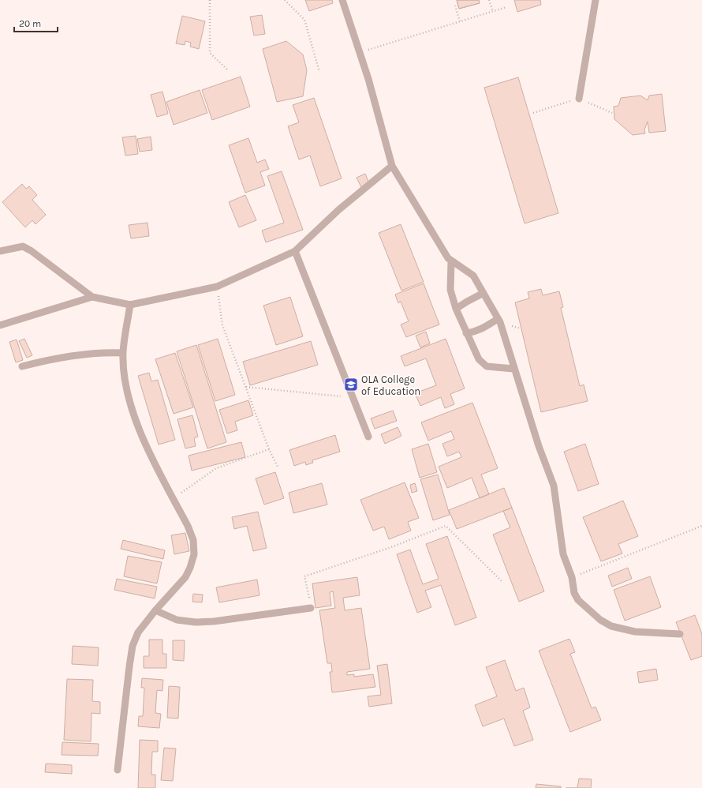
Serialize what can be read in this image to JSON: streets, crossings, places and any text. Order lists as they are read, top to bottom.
{
  "places": {
    "school or university": ["OLA College of Education"]
  },
  "scale_bar": "20 m"
}
